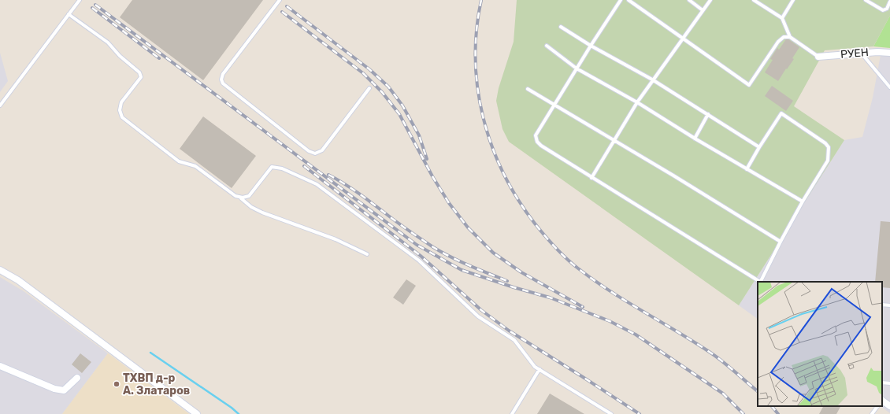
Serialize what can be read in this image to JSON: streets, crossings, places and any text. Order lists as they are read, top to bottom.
{
  "streets": {
    "street": ["РУЕН"]
  },
  "places": ["ТХВП д-р А. Златаров"]
}
